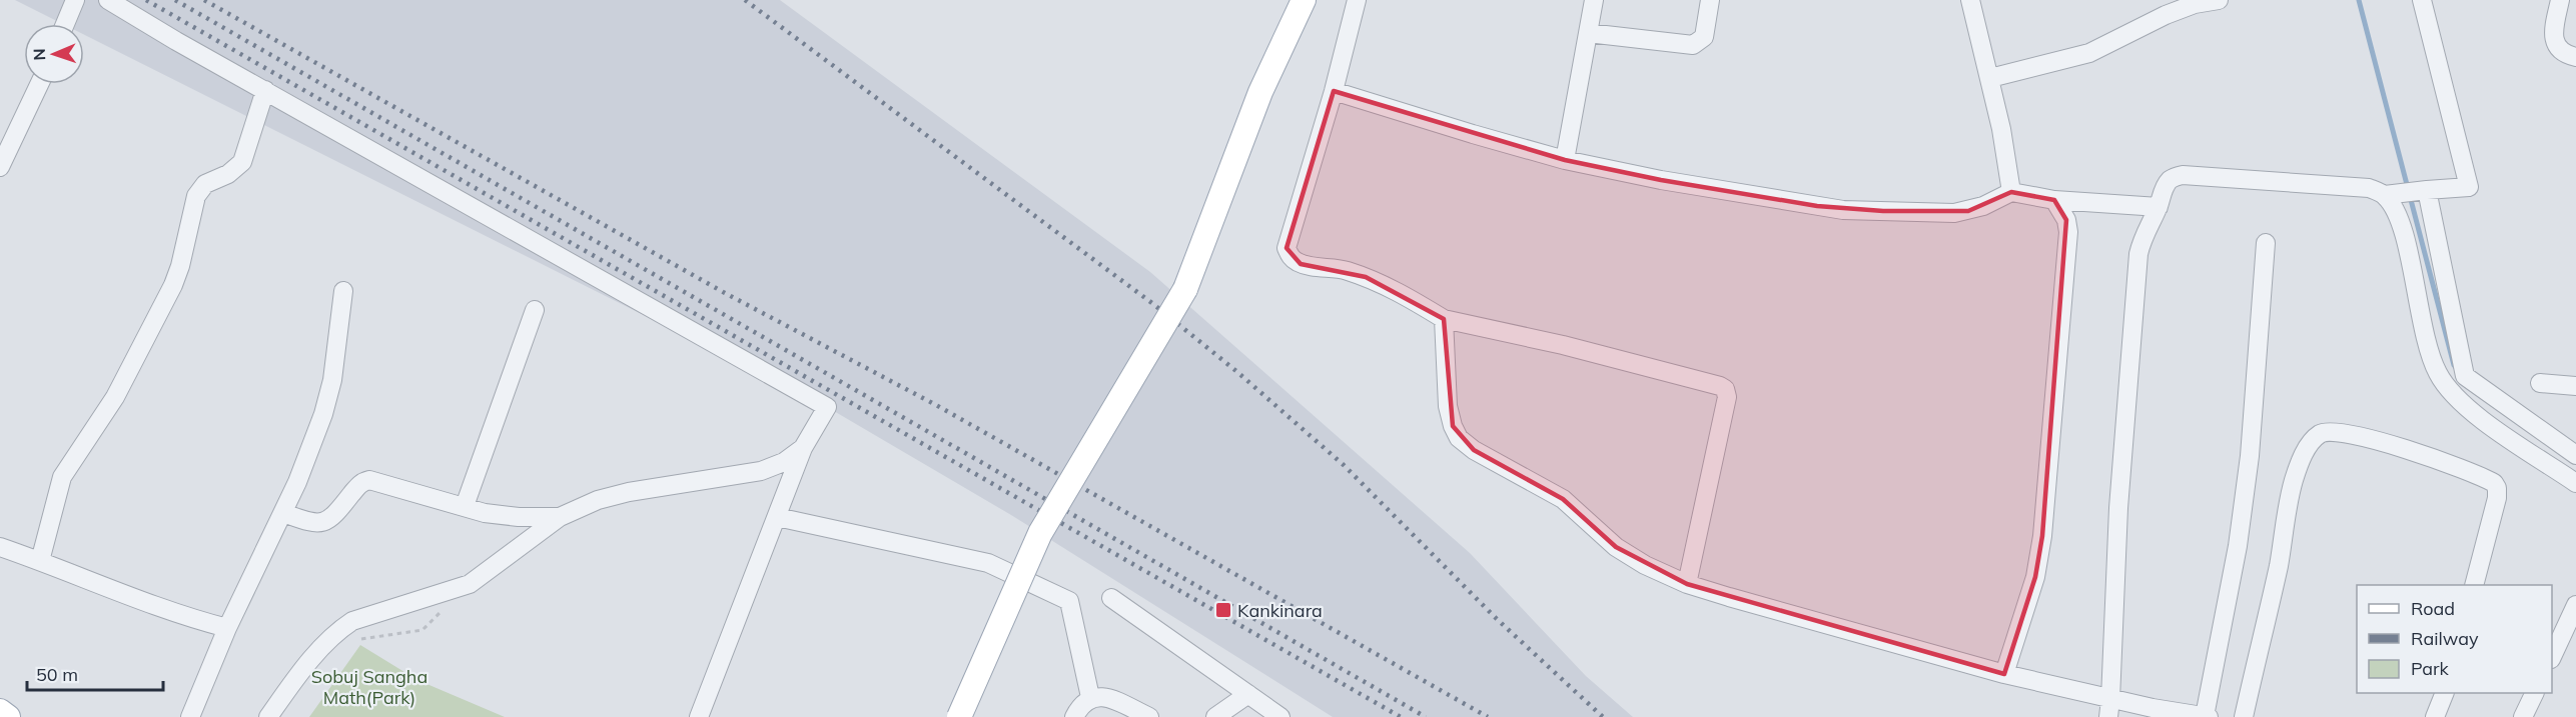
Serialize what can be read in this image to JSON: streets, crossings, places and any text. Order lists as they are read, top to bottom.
{
  "parks": ["Sobuj Sangha Math(Park)"],
  "places": {
    "transit": ["Kankinara"]
  },
  "legend": ["Road", "Railway", "Park"],
  "scale_bar": "50 m",
  "north": "left"
}
